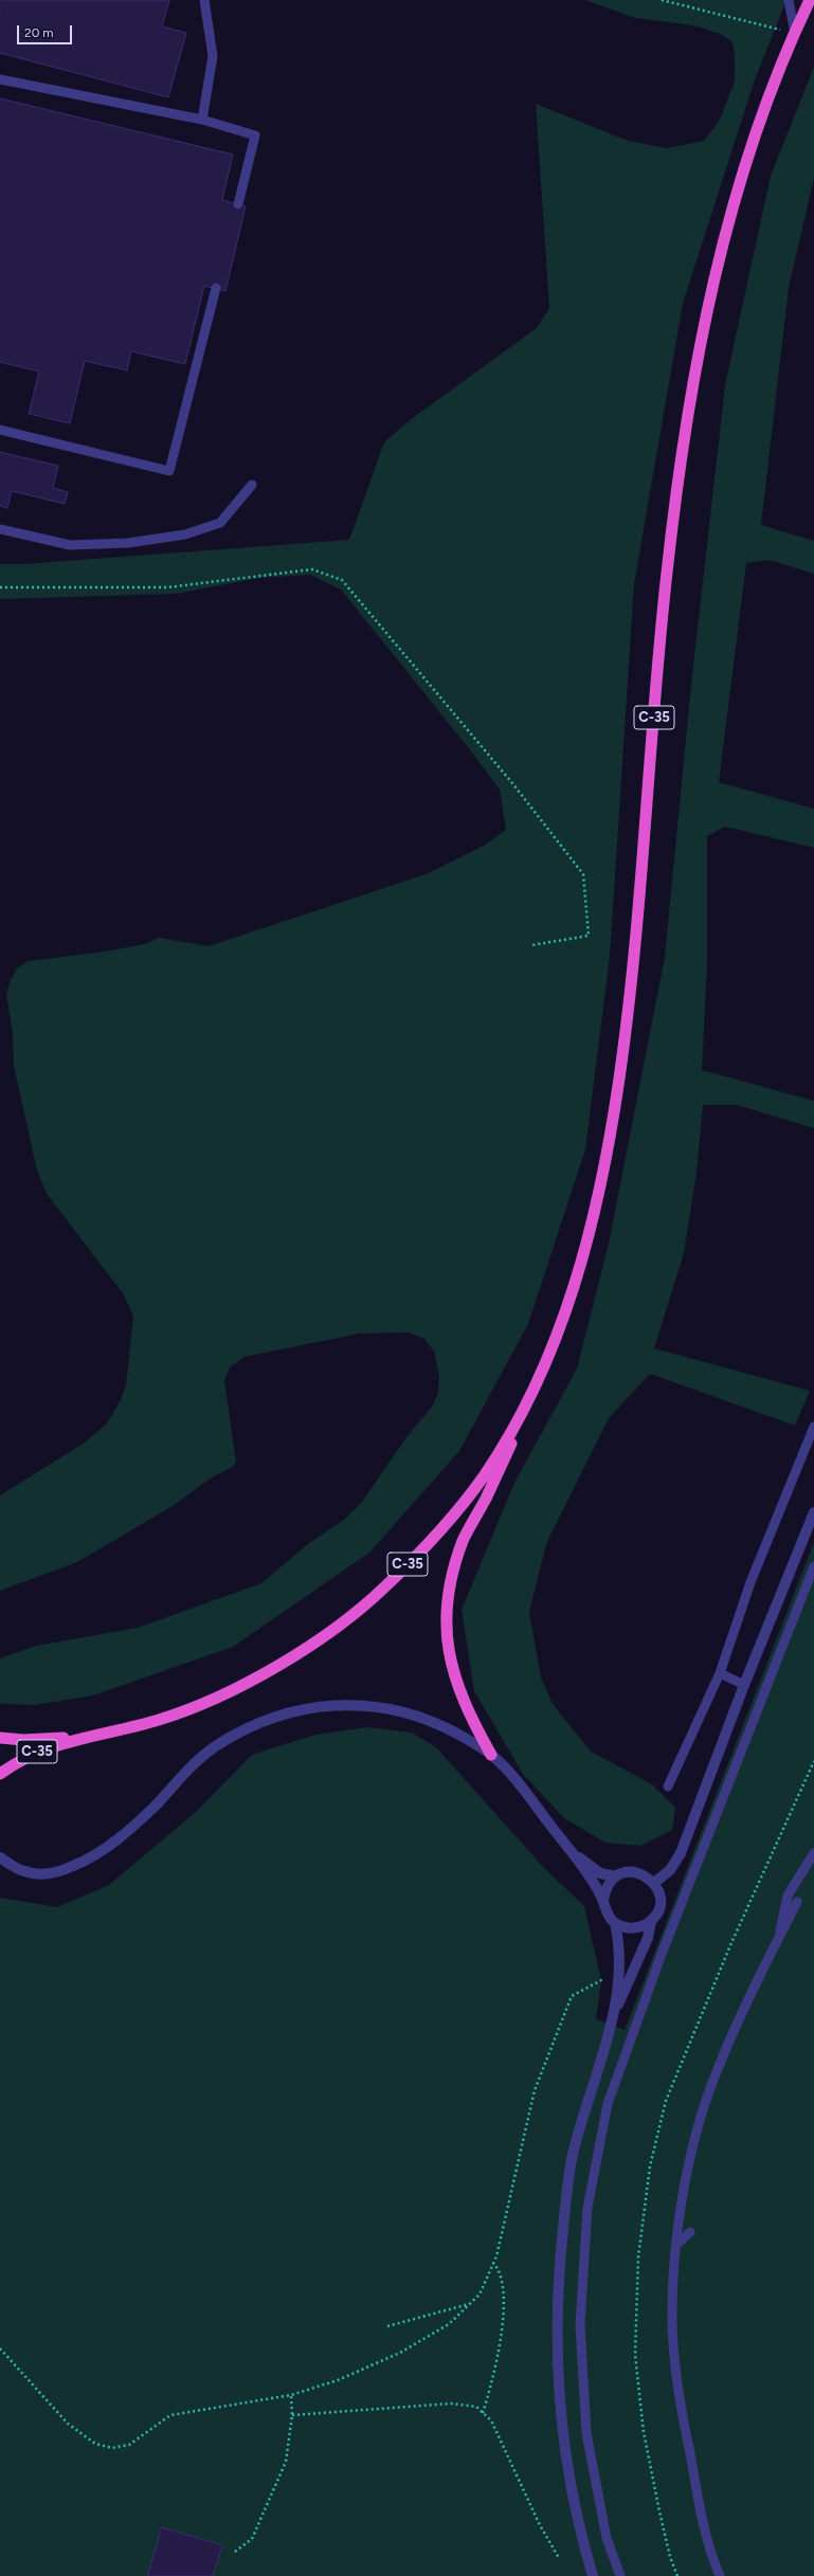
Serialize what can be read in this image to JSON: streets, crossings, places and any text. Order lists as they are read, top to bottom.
{
  "streets": {
    "highway": ["C-35"]
  },
  "scale_bar": "20 m"
}
